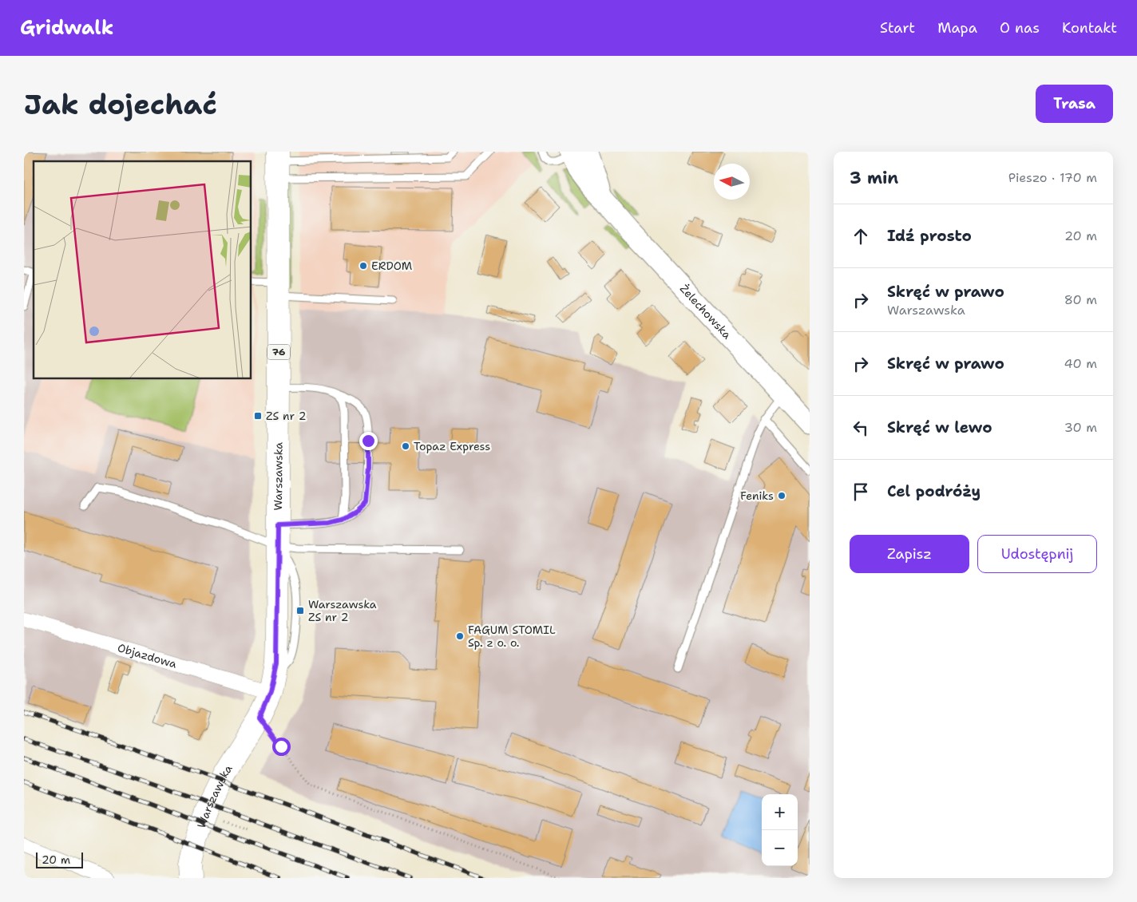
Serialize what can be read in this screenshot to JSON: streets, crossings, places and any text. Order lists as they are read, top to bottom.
{
  "streets": {
    "main road": ["Żelechowska", "76", "Warszawska"],
    "street": ["Objazdowa"]
  },
  "crossings": [
    ["Warszawska", "Objazdowa"]
  ],
  "places": {
    "other": [
      "ERDOM",
      "Topaz Express",
      "Feniks",
      "FAGUM STOMIL Sp. z o. o."
    ],
    "transit": ["ZS nr 2", "Warszawska ZS nr 2"]
  },
  "scale_bar": "20 m",
  "north": "left",
  "page": {
    "header": "Gridwalk",
    "nav": [
      "Start",
      "Mapa",
      "O nas",
      "Kontakt"
    ],
    "buttons": [
      "Trasa",
      ["Zapisz", "Udostępnij"]
    ],
    "title": "Jak dojechać",
    "heading": ["3 min", "Pieszo · 170 m"],
    "list": [
      ["Idź prosto", "20 m"],
      ["Skręć w prawo", "Warszawska", "80 m"],
      ["Skręć w prawo", "40 m"],
      ["Skręć w lewo", "30 m"],
      "Cel podróży"
    ],
    "map_buttons": ["+", "−"],
    "scale": "20 m"
  }
}
